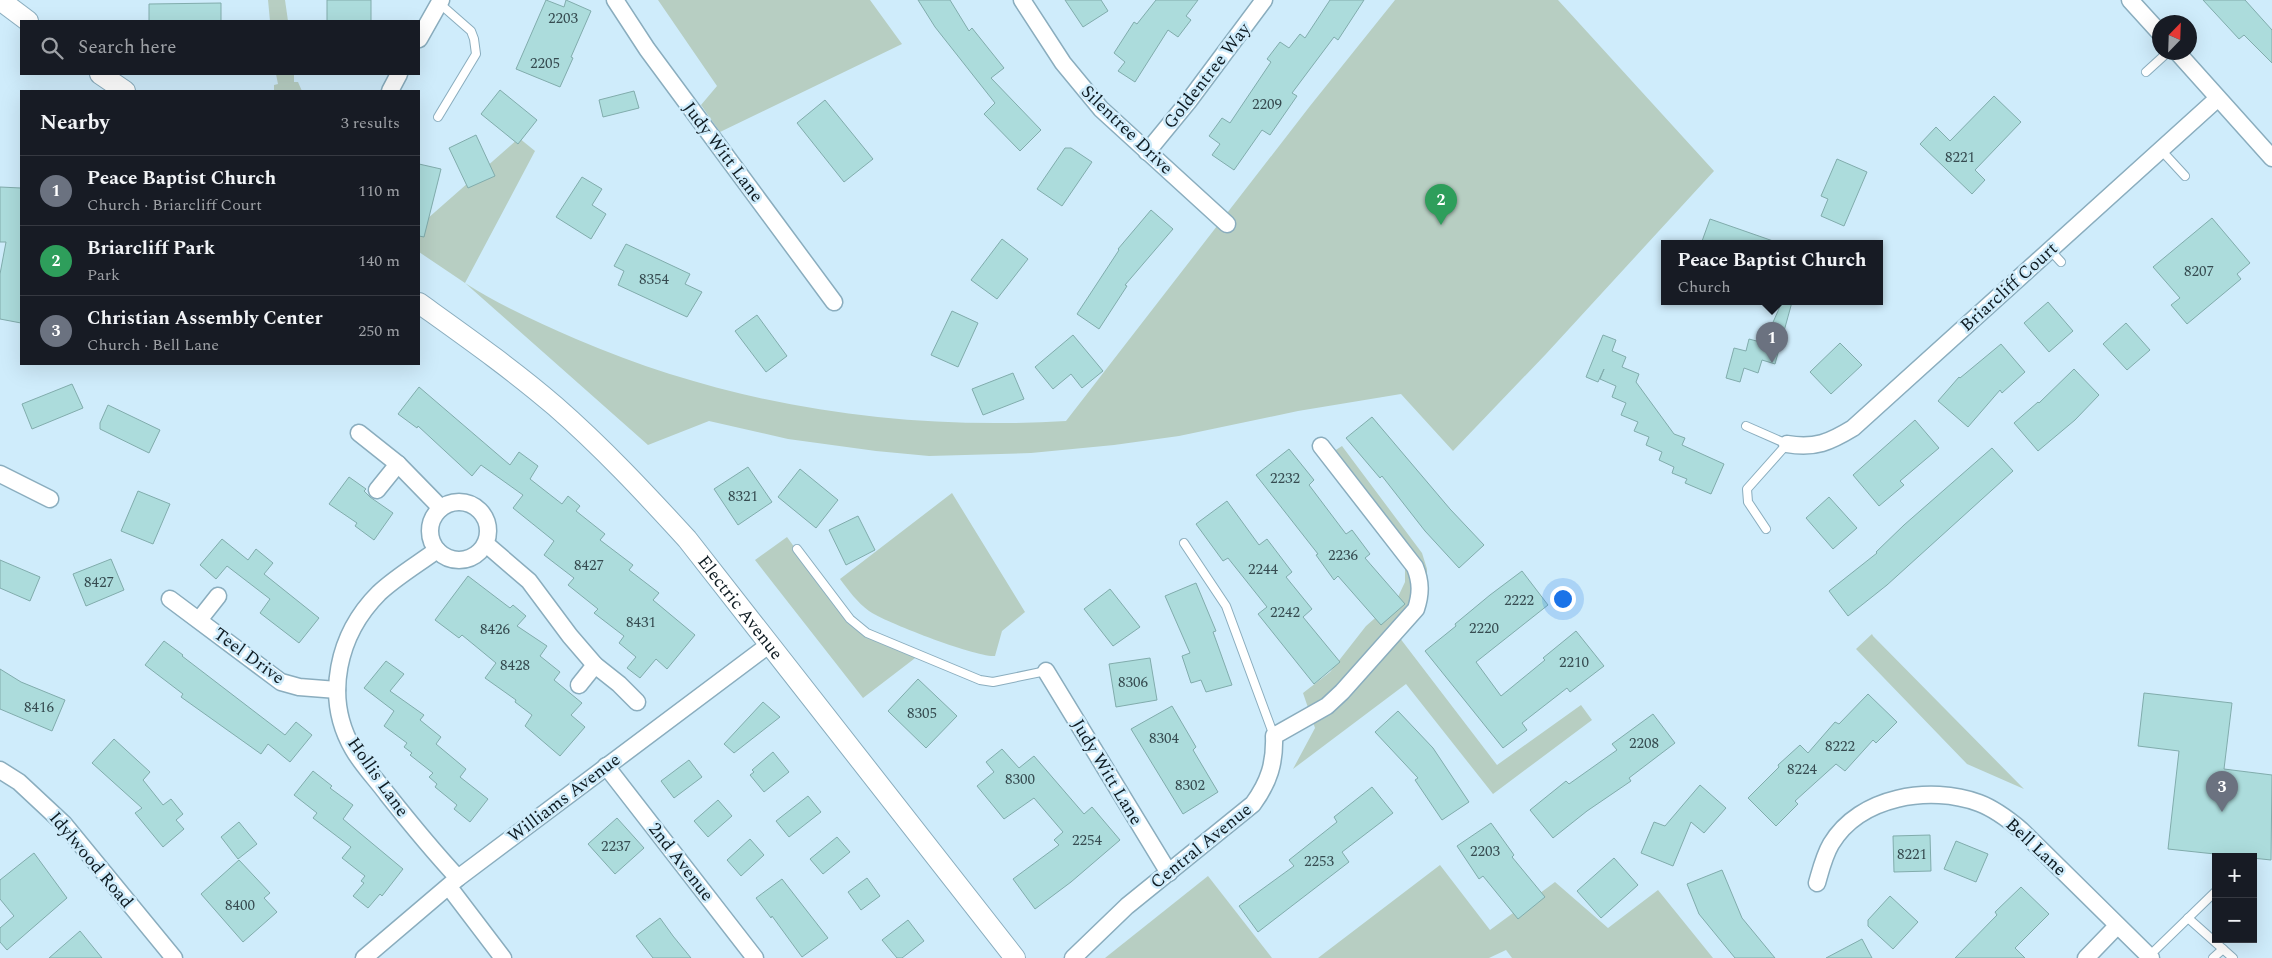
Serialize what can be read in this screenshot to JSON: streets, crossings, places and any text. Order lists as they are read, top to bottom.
{
  "streets": {
    "street": [
      "Goldentree Way",
      "Silentree Drive",
      "Judy Witt Lane",
      "Briarcliff Court",
      "Electric Avenue",
      "Teel Drive",
      "Hollis Lane",
      "Williams Avenue",
      "Central Avenue",
      "Bell Lane",
      "Idylwood Road",
      "2nd Avenue"
    ]
  },
  "crossings": [
    ["Goldentree Way", "Silentree Drive"],
    ["Judy Witt Lane", "Central Avenue"],
    ["Electric Avenue", "Williams Avenue"],
    ["Teel Drive", "Hollis Lane"],
    ["Hollis Lane", "Williams Avenue"],
    ["Williams Avenue", "2nd Avenue"]
  ],
  "house_numbers": [
    "2203",
    "2205",
    "2209",
    "8221",
    "8207",
    "8354",
    "2232",
    "8321",
    "2236",
    "8427",
    "2244",
    "8427",
    "2222",
    "2242",
    "8431",
    "2220",
    "8426",
    "2210",
    "8428",
    "8306",
    "8416",
    "8305",
    "8304",
    "2208",
    "8222",
    "8224",
    "8300",
    "8302",
    "2254",
    "2237",
    "2203",
    "8221",
    "2253",
    "8400"
  ],
  "north": "top right",
  "page": {
    "search": "Search here",
    "heading": ["Nearby", "3 results"],
    "list": [
      {
        "mark": "1",
        "name": "Peace Baptist Church",
        "note": "Church · Briarcliff Court",
        "value": "110 m"
      },
      {
        "mark": "2",
        "name": "Briarcliff Park",
        "note": "Park",
        "value": "140 m"
      },
      {
        "mark": "3",
        "name": "Christian Assembly Center",
        "note": "Church · Bell Lane",
        "value": "250 m"
      }
    ],
    "pins": ["2", "1", "3"],
    "popup": ["Peace Baptist Church", "Church"],
    "map_buttons": ["+", "−"]
  }
}
